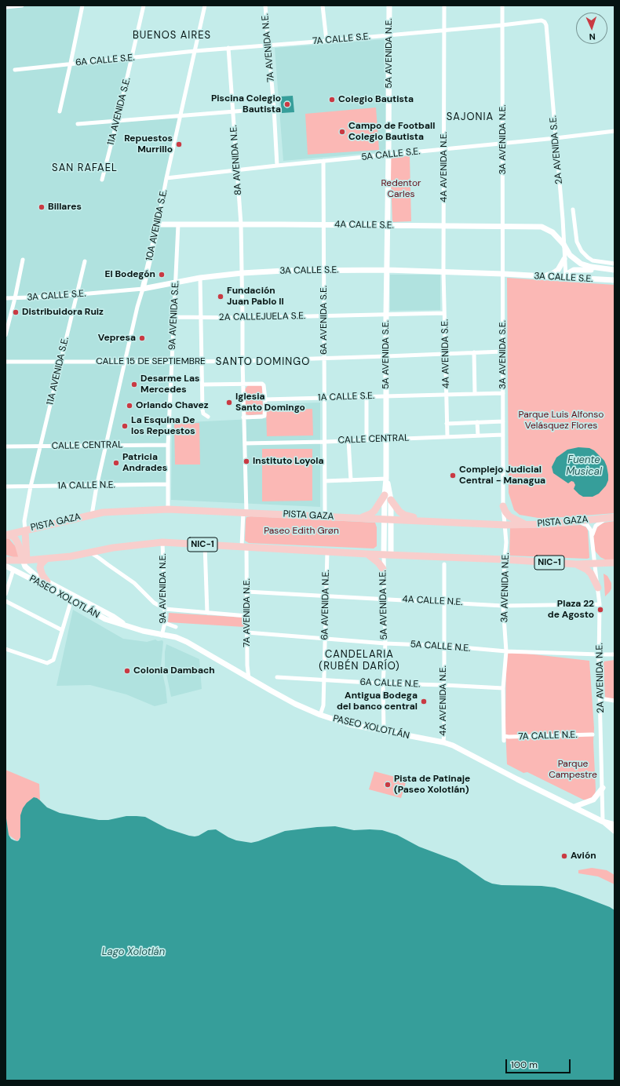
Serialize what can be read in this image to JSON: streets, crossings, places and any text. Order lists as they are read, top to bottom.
{
  "streets": {
    "highway": ["PISTA GAZA", "NIC-1"],
    "street": [
      "7A CALLE S.E.",
      "7A AVENIDA N.E.",
      "5A AVENIDA N.E.",
      "6A CALLE S.E.",
      "11A AVENIDA S.E.",
      "3A AVENIDA N.E.",
      "2A AVENIDA S.E.",
      "5A CALLE S.E.",
      "8A AVENIDA N.E.",
      "4A AVENIDA N.E.",
      "10A AVENIDA S.E.",
      "4A CALLE S.E.",
      "3A CALLE S.E.",
      "9A AVENIDA S.E.",
      "2A CALLEJUELA S.E.",
      "6A AVENIDA S.E.",
      "4A AVENIDA S.E.",
      "5A AVENIDA S.E.",
      "3A AVENIDA S.E.",
      "CALLE 15 DE SEPTIEMBRE",
      "1A CALLE S.E.",
      "CALLE CENTRAL",
      "1A CALLE N.E.",
      "9A AVENIDA N.E.",
      "PASEO XOLOTLÁN",
      "4A CALLE N.E.",
      "6A AVENIDA N.E.",
      "5A CALLE N.E.",
      "2A AVENIDA N.E.",
      "6A CALLE N.E.",
      "7A CALLE N.E."
    ]
  },
  "crossings": [
    ["7A CALLE S.E.", "7A AVENIDA N.E."],
    ["7A CALLE S.E.", "5A AVENIDA N.E."],
    ["7A CALLE S.E.", "6A CALLE S.E."],
    ["7A CALLE S.E.", "3A AVENIDA N.E."],
    ["7A CALLE S.E.", "2A AVENIDA S.E."],
    ["7A CALLE S.E.", "8A AVENIDA N.E."],
    ["7A CALLE S.E.", "4A AVENIDA N.E."],
    ["7A CALLE S.E.", "10A AVENIDA S.E."],
    ["7A AVENIDA N.E.", "5A CALLE S.E."],
    ["7A AVENIDA N.E.", "8A AVENIDA N.E."],
    ["7A AVENIDA N.E.", "CALLE CENTRAL"],
    ["7A AVENIDA N.E.", "PISTA GAZA"],
    ["7A AVENIDA N.E.", "NIC-1"],
    ["7A AVENIDA N.E.", "PASEO XOLOTLÁN"],
    ["7A AVENIDA N.E.", "4A CALLE N.E."],
    ["7A AVENIDA N.E.", "5A CALLE N.E."],
    ["5A AVENIDA N.E.", "5A CALLE S.E."],
    ["5A AVENIDA N.E.", "4A CALLE S.E."],
    ["5A AVENIDA N.E.", "3A CALLE S.E."],
    ["5A AVENIDA N.E.", "5A AVENIDA S.E."],
    ["5A AVENIDA N.E.", "CALLE CENTRAL"],
    ["5A AVENIDA N.E.", "PISTA GAZA"],
    ["5A AVENIDA N.E.", "NIC-1"],
    ["5A AVENIDA N.E.", "PASEO XOLOTLÁN"],
    ["5A AVENIDA N.E.", "4A CALLE N.E."],
    ["5A AVENIDA N.E.", "5A CALLE N.E."],
    ["5A AVENIDA N.E.", "6A CALLE N.E."],
    ["6A CALLE S.E.", "11A AVENIDA S.E."],
    ["6A CALLE S.E.", "10A AVENIDA S.E."],
    ["11A AVENIDA S.E.", "3A CALLE S.E."],
    ["11A AVENIDA S.E.", "CALLE 15 DE SEPTIEMBRE"],
    ["11A AVENIDA S.E.", "CALLE CENTRAL"],
    ["11A AVENIDA S.E.", "1A CALLE N.E."],
    ["11A AVENIDA S.E.", "PISTA GAZA"],
    ["3A AVENIDA N.E.", "2A AVENIDA S.E."],
    ["3A AVENIDA N.E.", "5A CALLE S.E."],
    ["3A AVENIDA N.E.", "4A CALLE S.E."],
    ["3A AVENIDA N.E.", "3A CALLE S.E."],
    ["3A AVENIDA N.E.", "3A AVENIDA S.E."],
    ["3A AVENIDA N.E.", "CALLE CENTRAL"],
    ["3A AVENIDA N.E.", "PISTA GAZA"],
    ["3A AVENIDA N.E.", "NIC-1"],
    ["3A AVENIDA N.E.", "4A CALLE N.E."],
    ["3A AVENIDA N.E.", "5A CALLE N.E."],
    ["3A AVENIDA N.E.", "6A CALLE N.E."],
    ["3A AVENIDA N.E.", "7A CALLE N.E."],
    ["2A AVENIDA S.E.", "5A CALLE S.E."],
    ["2A AVENIDA S.E.", "4A CALLE S.E."],
    ["2A AVENIDA S.E.", "3A CALLE S.E."],
    ["2A AVENIDA S.E.", "3A AVENIDA S.E."],
    ["5A CALLE S.E.", "8A AVENIDA N.E."],
    ["5A CALLE S.E.", "4A AVENIDA N.E."],
    ["5A CALLE S.E.", "10A AVENIDA S.E."],
    ["5A CALLE S.E.", "6A AVENIDA S.E."],
    ["8A AVENIDA N.E.", "4A CALLE S.E."],
    ["8A AVENIDA N.E.", "3A CALLE S.E."],
    ["8A AVENIDA N.E.", "2A CALLEJUELA S.E."],
    ["8A AVENIDA N.E.", "CALLE 15 DE SEPTIEMBRE"],
    ["4A AVENIDA N.E.", "4A CALLE S.E."],
    ["4A AVENIDA N.E.", "3A CALLE S.E."],
    ["4A AVENIDA N.E.", "4A AVENIDA S.E."],
    ["4A AVENIDA N.E.", "PASEO XOLOTLÁN"],
    ["4A AVENIDA N.E.", "4A CALLE N.E."],
    ["4A AVENIDA N.E.", "5A CALLE N.E."],
    ["4A AVENIDA N.E.", "6A CALLE N.E."],
    ["10A AVENIDA S.E.", "4A CALLE S.E."],
    ["10A AVENIDA S.E.", "3A CALLE S.E."],
    ["10A AVENIDA S.E.", "CALLE 15 DE SEPTIEMBRE"],
    ["10A AVENIDA S.E.", "CALLE CENTRAL"],
    ["10A AVENIDA S.E.", "1A CALLE N.E."],
    ["10A AVENIDA S.E.", "PISTA GAZA"],
    ["4A CALLE S.E.", "3A CALLE S.E."],
    ["4A CALLE S.E.", "9A AVENIDA S.E."],
    ["4A CALLE S.E.", "6A AVENIDA S.E."],
    ["4A CALLE S.E.", "3A AVENIDA S.E."],
    ["3A CALLE S.E.", "9A AVENIDA S.E."],
    ["3A CALLE S.E.", "6A AVENIDA S.E."],
    ["3A CALLE S.E.", "4A AVENIDA S.E."],
    ["3A CALLE S.E.", "5A AVENIDA S.E."],
    ["3A CALLE S.E.", "3A AVENIDA S.E."],
    ["9A AVENIDA S.E.", "2A CALLEJUELA S.E."],
    ["9A AVENIDA S.E.", "CALLE 15 DE SEPTIEMBRE"],
    ["9A AVENIDA S.E.", "CALLE CENTRAL"],
    ["2A CALLEJUELA S.E.", "6A AVENIDA S.E."],
    ["2A CALLEJUELA S.E.", "4A AVENIDA S.E."],
    ["2A CALLEJUELA S.E.", "5A AVENIDA S.E."],
    ["6A AVENIDA S.E.", "CALLE 15 DE SEPTIEMBRE"],
    ["6A AVENIDA S.E.", "1A CALLE S.E."],
    ["6A AVENIDA S.E.", "CALLE CENTRAL"],
    ["4A AVENIDA S.E.", "CALLE 15 DE SEPTIEMBRE"],
    ["4A AVENIDA S.E.", "1A CALLE S.E."],
    ["4A AVENIDA S.E.", "CALLE CENTRAL"],
    ["5A AVENIDA S.E.", "CALLE 15 DE SEPTIEMBRE"],
    ["5A AVENIDA S.E.", "1A CALLE S.E."],
    ["5A AVENIDA S.E.", "CALLE CENTRAL"],
    ["3A AVENIDA S.E.", "CALLE 15 DE SEPTIEMBRE"],
    ["3A AVENIDA S.E.", "1A CALLE S.E."],
    ["3A AVENIDA S.E.", "CALLE CENTRAL"],
    ["PISTA GAZA", "2A AVENIDA N.E."],
    ["NIC-1", "9A AVENIDA N.E."],
    ["NIC-1", "PASEO XOLOTLÁN"],
    ["NIC-1", "6A AVENIDA N.E."],
    ["NIC-1", "2A AVENIDA N.E."],
    ["9A AVENIDA N.E.", "PASEO XOLOTLÁN"],
    ["PASEO XOLOTLÁN", "6A AVENIDA N.E."],
    ["PASEO XOLOTLÁN", "2A AVENIDA N.E."],
    ["4A CALLE N.E.", "6A AVENIDA N.E."],
    ["4A CALLE N.E.", "2A AVENIDA N.E."],
    ["6A AVENIDA N.E.", "5A CALLE N.E."],
    ["6A AVENIDA N.E.", "6A CALLE N.E."],
    ["5A CALLE N.E.", "2A AVENIDA N.E."]
  ],
  "districts": [
    "BUENOS AIRES",
    "SAJONIA",
    "SAN RAFAEL",
    "SANTO DOMINGO",
    "CANDELARIA (RUBÉN DARÍO)"
  ],
  "water": ["Fuente Musical", "Lago Xolotlán"],
  "parks": [
    "Redentor Carles",
    "Parque Luis Alfonso Velásquez Flores",
    "Paseo Edith Grøn",
    "Parque Campestre"
  ],
  "places": [
    "Colegio Bautista",
    "Piscina Colegio Bautista",
    "Campo de Football Colegio Bautista",
    "Repuestos Murrillo",
    "Billares",
    "El Bodegón",
    "Fundación Juan Pablo II",
    "Distribuidora Ruiz",
    "Vepresa",
    "Desarme Las Mercedes",
    "Iglesia Santo Domingo",
    "Orlando Chavez",
    "La Esquina De los Repuestos",
    "Instituto Loyola",
    "Patricia Andrades",
    "Complejo Judicial Central - Managua",
    "Plaza 22 de Agosto",
    "Colonia Dambach",
    "Antigua Bodega del banco central",
    "Pista de Patinaje (Paseo Xolotlán)",
    "Avión"
  ],
  "scale_bar": "100 m",
  "north": "bottom"
}
